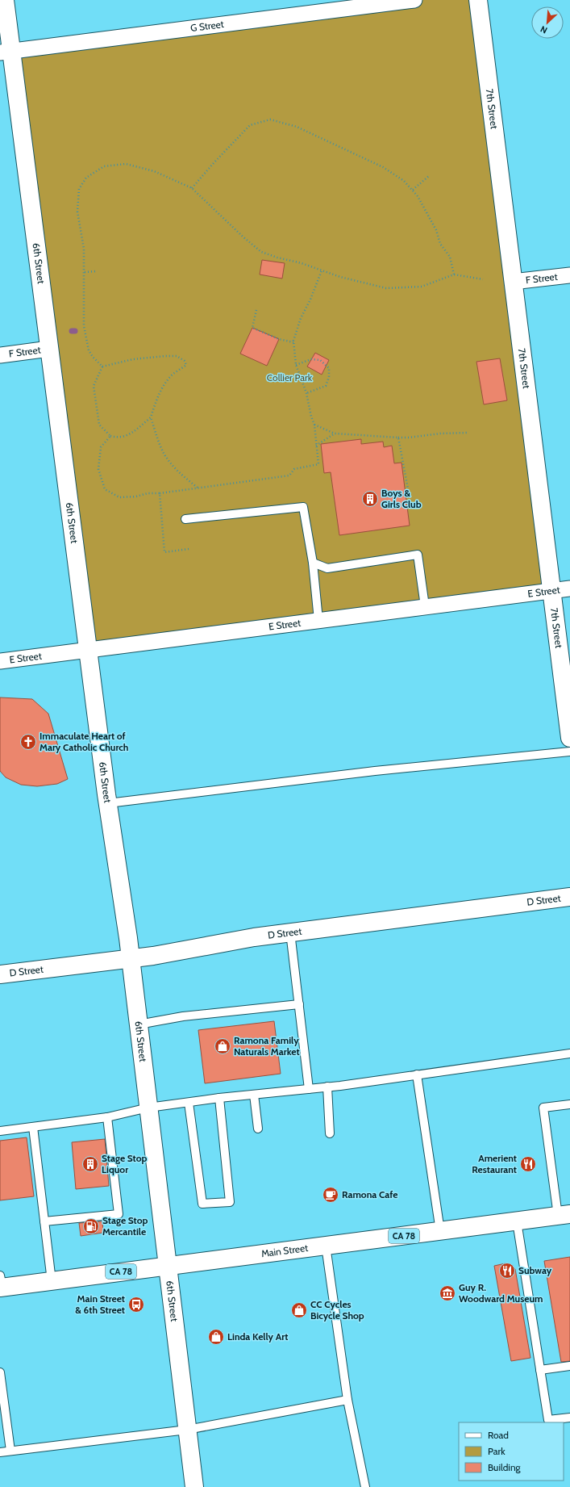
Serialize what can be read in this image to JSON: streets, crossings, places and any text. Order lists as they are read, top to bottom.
{
  "streets": {
    "street": [
      "G Street",
      "7th Street",
      "6th Street",
      "F Street",
      "E Street",
      "D Street",
      "CA 78",
      "Main Street"
    ]
  },
  "crossings": [
    ["G Street", "6th Street"],
    ["7th Street", "F Street"],
    ["7th Street", "E Street"],
    ["6th Street", "F Street"],
    ["6th Street", "E Street"],
    ["6th Street", "D Street"],
    ["6th Street", "Main Street"]
  ],
  "parks": ["Collier Park"],
  "places": {
    "building": ["Boys & Girls Club", "Stage Stop Liquor"],
    "church": ["Immaculate Heart of Mary Catholic Church"],
    "shop": ["Ramona Family Naturals Market", "CC Cycles Bicycle Shop", "Linda Kelly Art"],
    "restaurant": ["Amerient Restaurant", "Subway"],
    "cafe": ["Ramona Cafe"],
    "fuel station": ["Stage Stop Mercantile"],
    "museum": ["Guy R. Woodward Museum"],
    "bus stop": ["Main Street & 6th Street"]
  },
  "legend": ["Road", "Park", "Building"],
  "north": "bottom left"
}
